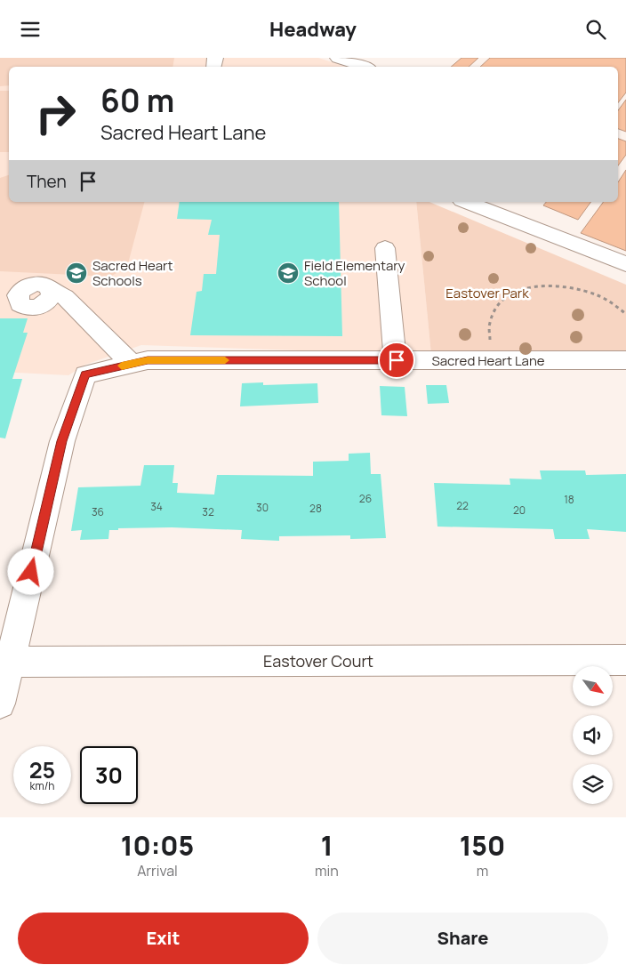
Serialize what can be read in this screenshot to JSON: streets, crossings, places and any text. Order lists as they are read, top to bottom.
{
  "streets": {
    "street": ["Sacred Heart Lane", "Eastover Court"]
  },
  "crossings": [
    ["Sacred Heart Lane", "Eastover Court"]
  ],
  "parks": ["Eastover Park"],
  "places": {
    "school or university": ["Sacred Heart Schools", "Field Elementary School"]
  },
  "house_numbers": [
    "26",
    "18",
    "22",
    "34",
    "30",
    "28",
    "20",
    "36",
    "32"
  ],
  "north": "bottom right",
  "page": {
    "header": "Headway",
    "turn": ["60 m", "Sacred Heart Lane"],
    "then": "Then",
    "speed": "25 km/h",
    "limit": "30",
    "eta": [
      "10:05",
      "Arrival",
      "1",
      "min",
      "150",
      "m"
    ],
    "buttons": ["Exit", "Share"]
  }
}
